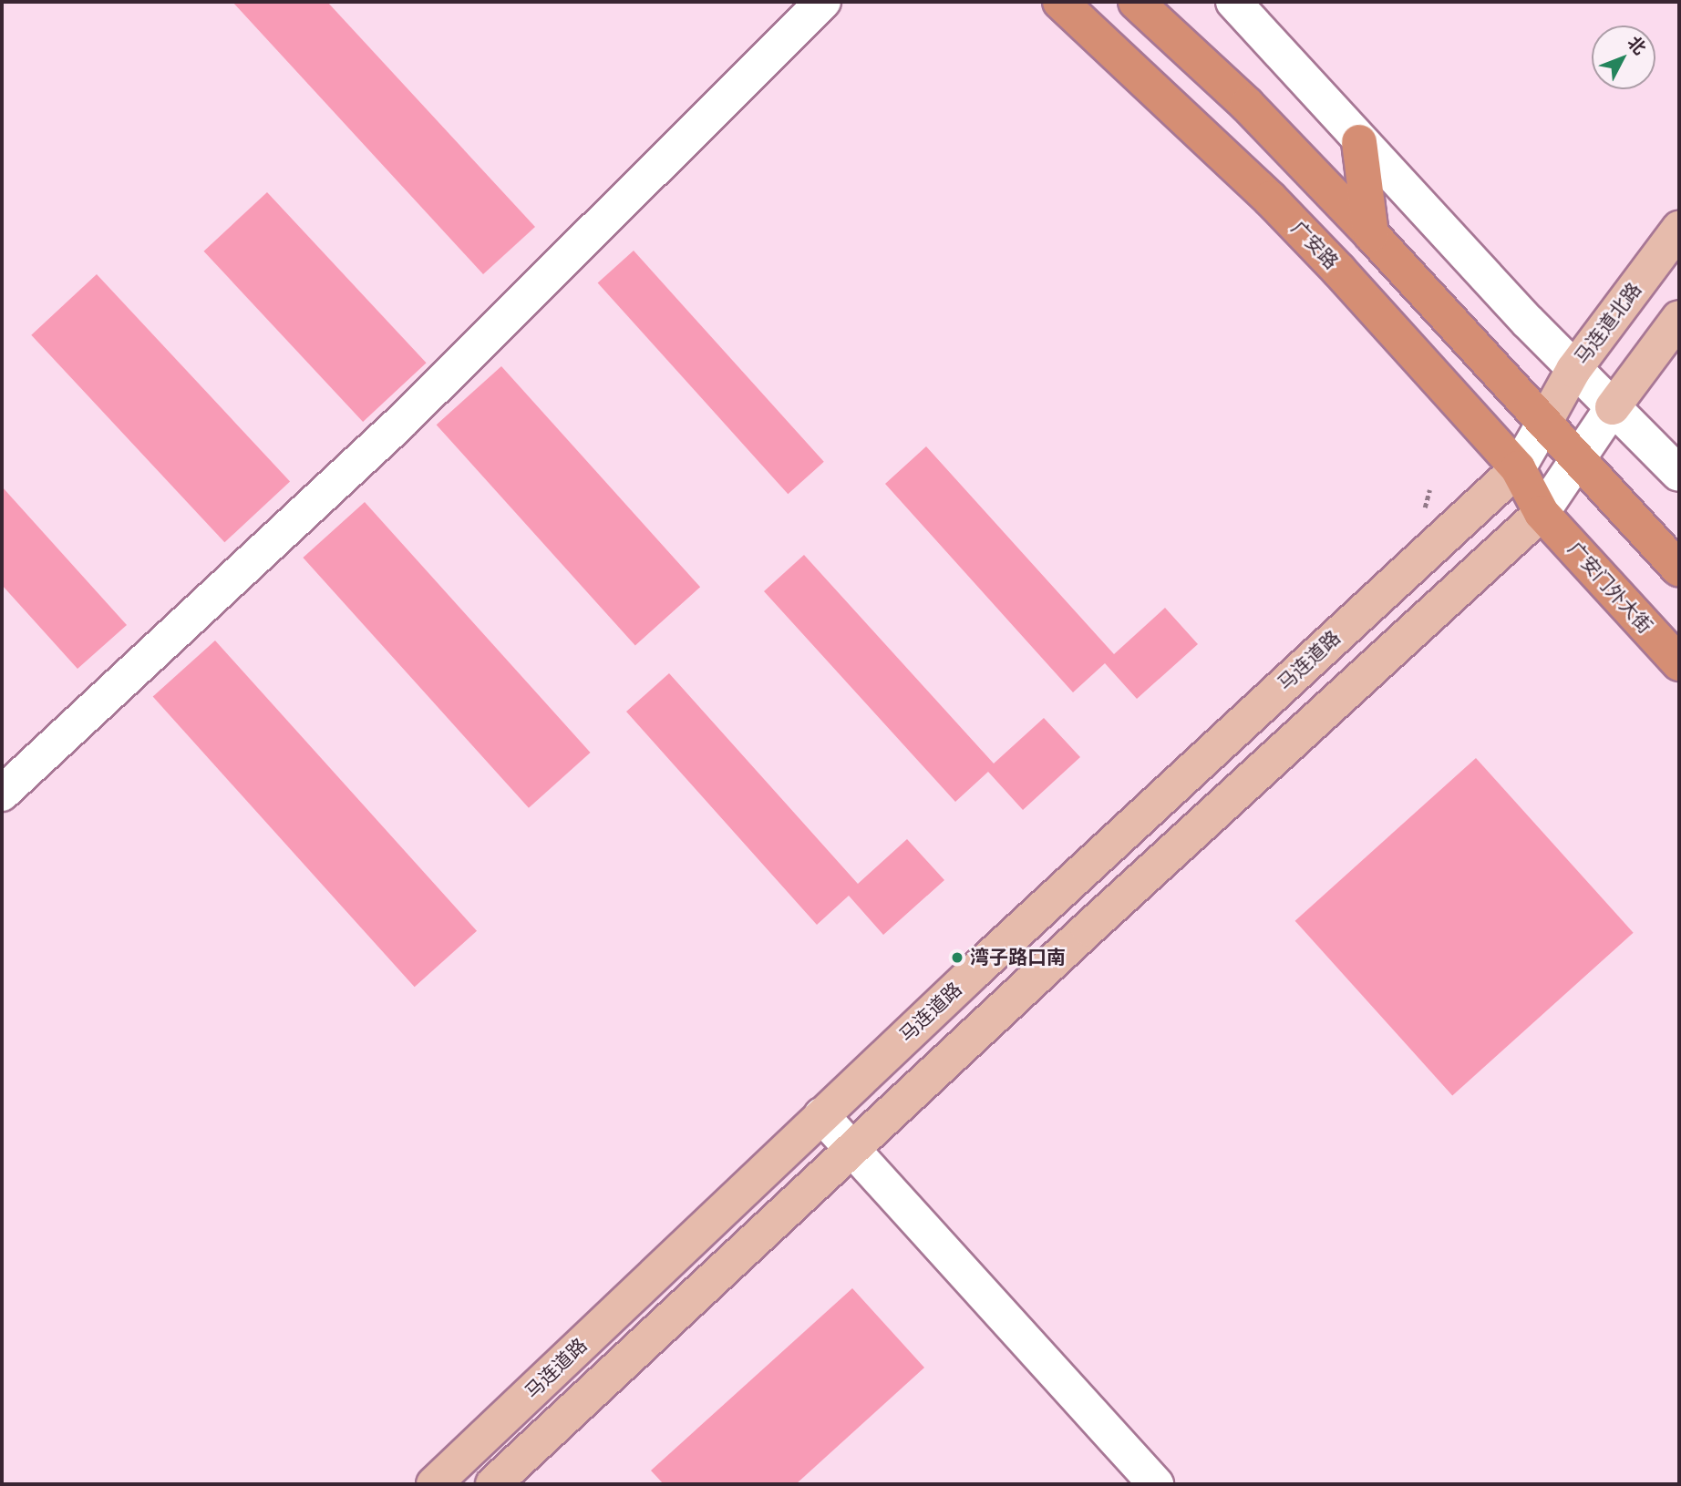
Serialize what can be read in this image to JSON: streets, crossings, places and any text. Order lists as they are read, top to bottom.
{
  "streets": {
    "highway": ["广安路", "广安门外大街"],
    "main road": ["马连道北路", "马连道路"]
  },
  "crossings": [
    ["广安路", "广安门外大街"],
    ["广安路", "马连道路"]
  ],
  "places": ["湾子路口南"],
  "north": "top right"
}
